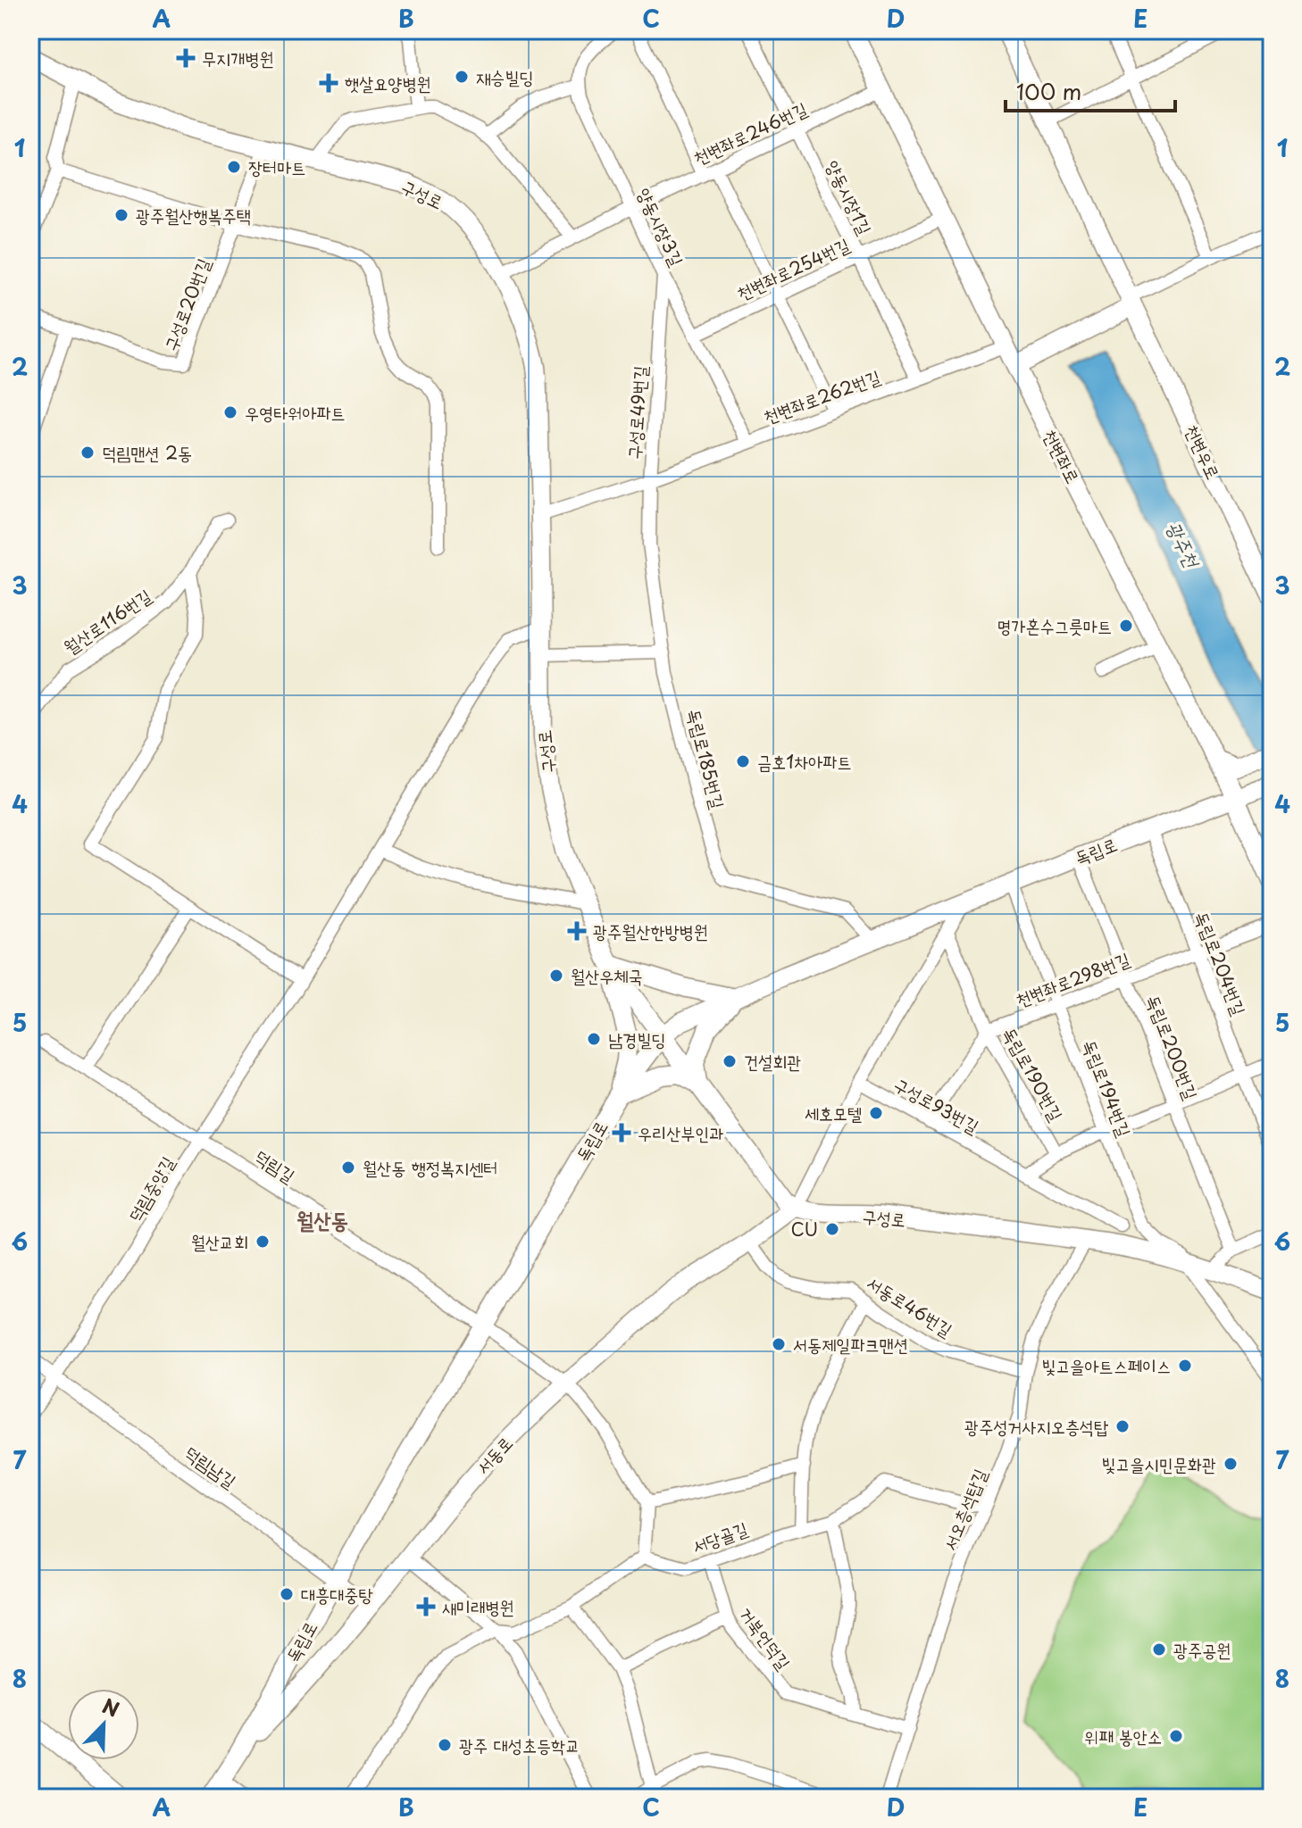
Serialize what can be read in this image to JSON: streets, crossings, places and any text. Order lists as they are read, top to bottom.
{
  "streets": {
    "street": [
      "천변좌로246번길",
      "구성로",
      "양동시장1길",
      "양동시장3길",
      "천변좌로254번길",
      "구성로20번길",
      "천변좌로262번길",
      "구성로49번길",
      "천변우로",
      "천변좌로",
      "월산로116번길",
      "독립로185번길",
      "독립로",
      "독립로204번길",
      "천변좌로298번길",
      "독립로200번길",
      "독립로190번길",
      "독립로194번길",
      "구성로93번길",
      "덕림길",
      "덕림중앙길",
      "서동로46번길",
      "서동로",
      "덕림남길",
      "서오층석탑길",
      "서당골길",
      "거북언덕길"
    ]
  },
  "crossings": [
    ["천변좌로246번길", "구성로"],
    ["천변좌로246번길", "양동시장1길"],
    ["천변좌로246번길", "양동시장3길"],
    ["천변좌로246번길", "천변좌로"],
    ["구성로", "구성로20번길"],
    ["구성로", "구성로49번길"],
    ["구성로", "독립로"],
    ["구성로", "독립로194번길"],
    ["구성로", "덕림중앙길"],
    ["구성로", "서동로"],
    ["구성로", "서오층석탑길"],
    ["양동시장1길", "천변좌로254번길"],
    ["양동시장1길", "천변좌로262번길"],
    ["양동시장3길", "천변좌로254번길"],
    ["양동시장3길", "천변좌로262번길"],
    ["양동시장3길", "구성로49번길"],
    ["천변좌로254번길", "천변좌로"],
    ["천변좌로262번길", "구성로49번길"],
    ["천변좌로262번길", "천변좌로"],
    ["천변좌로262번길", "독립로185번길"],
    ["구성로49번길", "독립로185번길"],
    ["천변좌로", "독립로"],
    ["독립로185번길", "독립로"],
    ["독립로", "독립로204번길"],
    ["독립로", "독립로200번길"],
    ["독립로", "독립로194번길"],
    ["독립로", "덕림길"],
    ["독립로", "서동로"],
    ["독립로", "덕림남길"],
    ["독립로204번길", "천변좌로298번길"],
    ["천변좌로298번길", "독립로200번길"],
    ["천변좌로298번길", "독립로190번길"],
    ["천변좌로298번길", "독립로194번길"],
    ["덕림길", "덕림중앙길"],
    ["덕림길", "서동로"],
    ["덕림중앙길", "덕림남길"],
    ["서동로46번길", "서동로"],
    ["서동로46번길", "서오층석탑길"],
    ["서동로", "덕림남길"],
    ["서오층석탑길", "서당골길"],
    ["서오층석탑길", "거북언덕길"],
    ["서당골길", "거북언덕길"]
  ],
  "districts": ["월산동"],
  "water": ["광주천"],
  "places": {
    "health": [
      "무지개병원",
      "햇살요양병원",
      "광주월산한방병원",
      "우리산부인과",
      "새미래병원"
    ],
    "other": [
      "재승빌딩",
      "장터마트",
      "광주월산행복주택",
      "우영타워아파트",
      "덕림맨션 2동",
      "명가혼수그릇마트",
      "금호1차아파트",
      "월산우체국",
      "남경빌딩",
      "건설회관",
      "세호모텔",
      "월산동 행정복지센터",
      "CU",
      "월산교회",
      "서동제일파크맨션",
      "빛고을아트스페이스",
      "광주성거사지오층석탑",
      "빛고을시민문화관",
      "대흥대중탕",
      "광주공원",
      "위패 봉안소",
      "광주 대성초등학교"
    ]
  },
  "scale_bar": "100 m",
  "north": "top right",
  "grid": {
    "columns": [
      "A",
      "B",
      "C",
      "D",
      "E"
    ],
    "rows": [
      "1",
      "2",
      "3",
      "4",
      "5",
      "6",
      "7",
      "8"
    ]
  }
}
